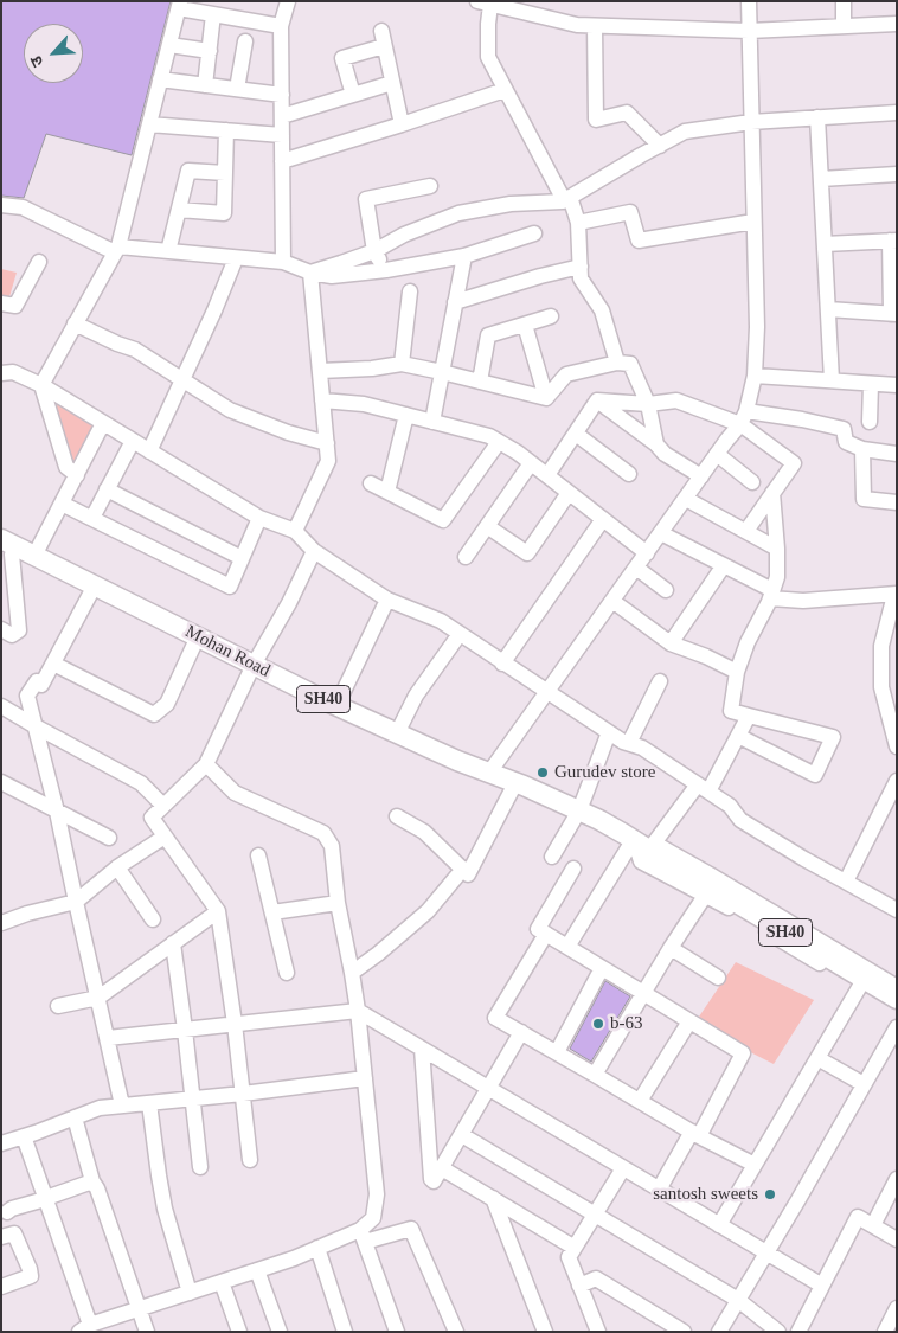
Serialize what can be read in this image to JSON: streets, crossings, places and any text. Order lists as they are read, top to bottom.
{
  "streets": {
    "main road": ["Mohan Road", "SH40"]
  },
  "crossings": [
    ["Mohan Road", "SH40"]
  ],
  "places": ["Gurudev store", "b-63", "santosh sweets"],
  "north": "bottom left"
}
